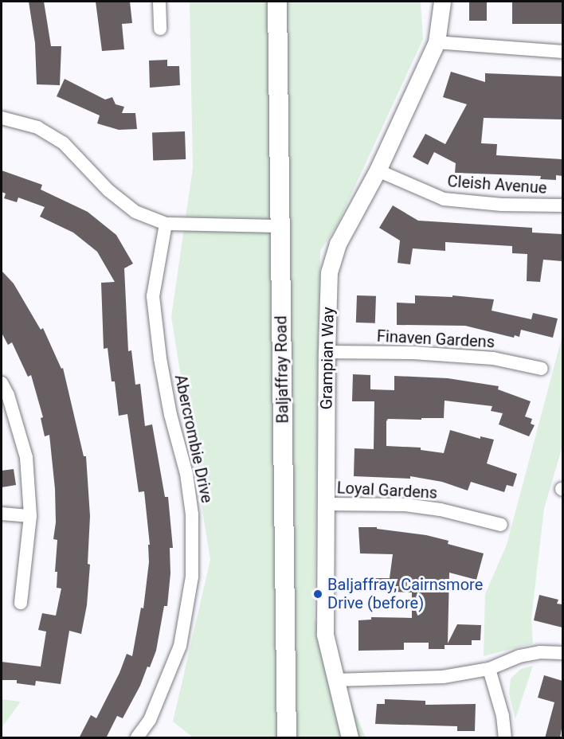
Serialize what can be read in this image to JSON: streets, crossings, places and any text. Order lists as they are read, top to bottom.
{
  "streets": {
    "main road": ["Baljaffray Road"],
    "street": [
      "Cleish Avenue",
      "Finaven Gardens",
      "Grampian Way",
      "Abercrombie Drive",
      "Loyal Gardens"
    ]
  },
  "crossings": [
    ["Cleish Avenue", "Grampian Way"],
    ["Finaven Gardens", "Grampian Way"],
    ["Grampian Way", "Loyal Gardens"]
  ],
  "places": ["Baljaffray, Cairnsmore Drive (before)"]
}
